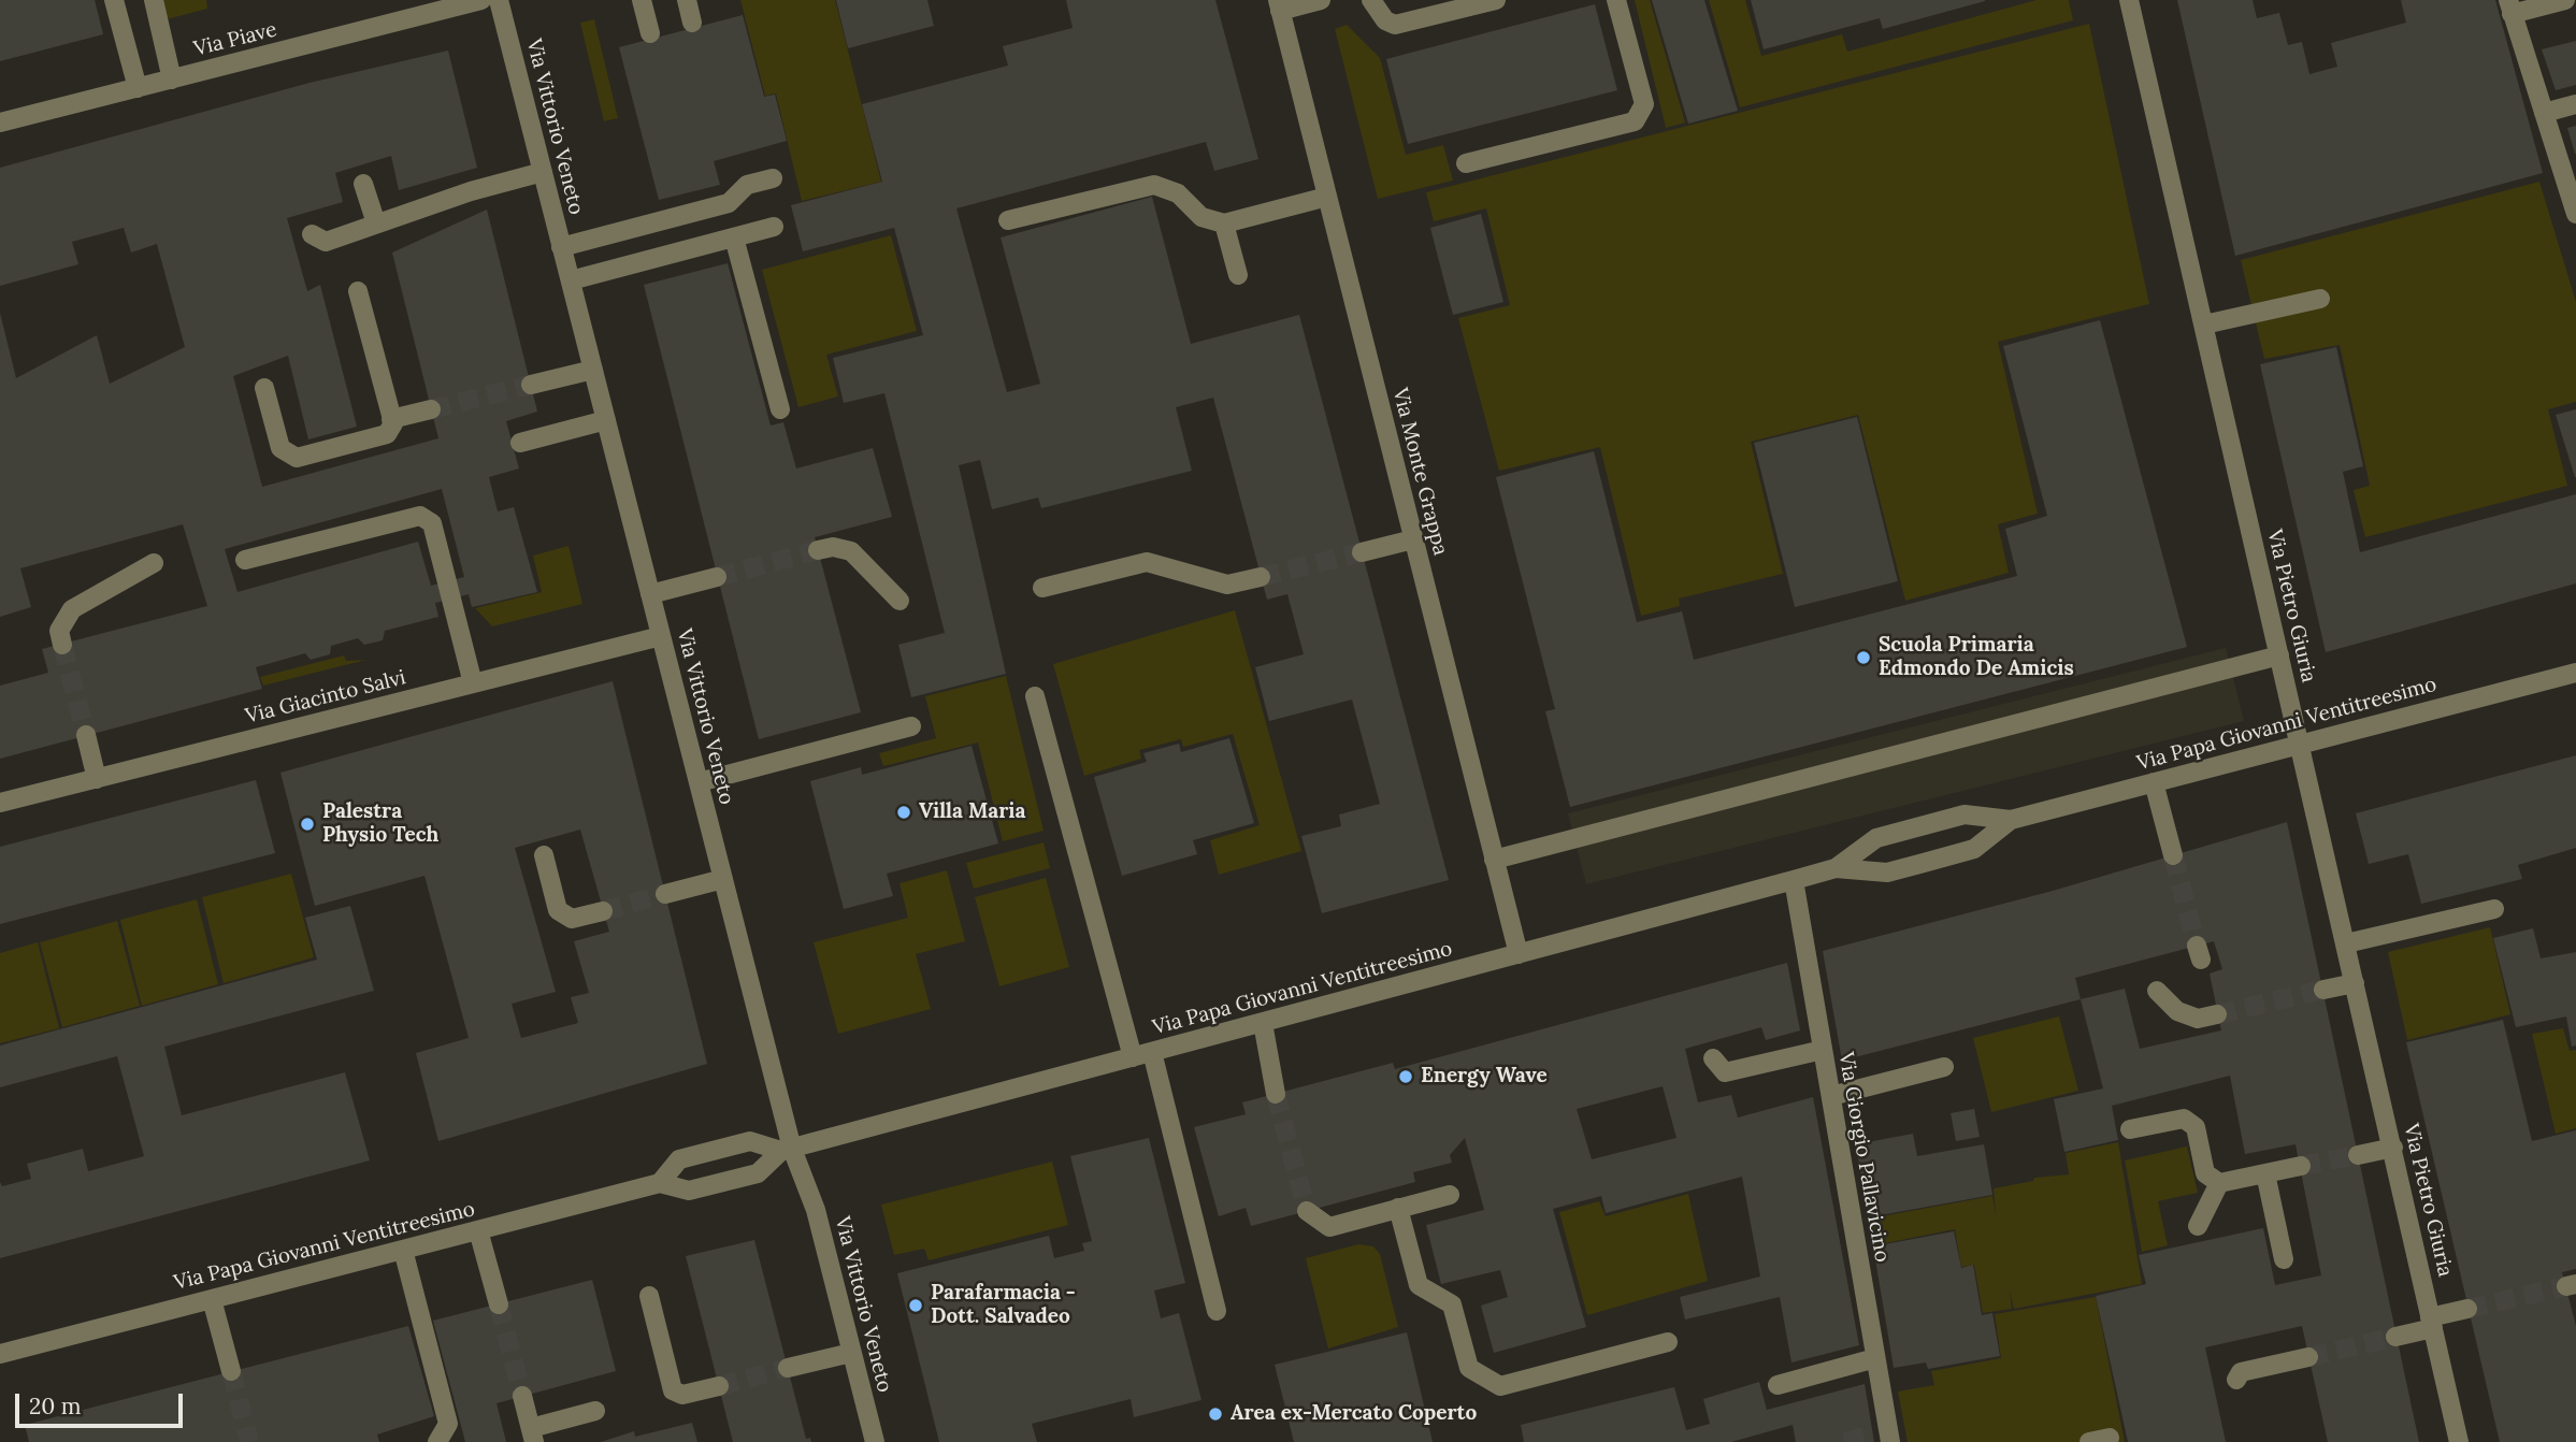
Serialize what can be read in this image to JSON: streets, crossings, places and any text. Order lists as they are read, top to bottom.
{
  "streets": {
    "street": [
      "Via Piave",
      "Via Vittorio Veneto",
      "Via Monte Grappa",
      "Via Pietro Giuria",
      "Via Giacinto Salvi",
      "Via Papa Giovanni Ventitreesimo",
      "Via Giorgio Pallavicino"
    ]
  },
  "crossings": [
    ["Via Vittorio Veneto", "Via Giacinto Salvi"],
    ["Via Vittorio Veneto", "Via Papa Giovanni Ventitreesimo"],
    ["Via Monte Grappa", "Via Papa Giovanni Ventitreesimo"],
    ["Via Pietro Giuria", "Via Papa Giovanni Ventitreesimo"],
    ["Via Papa Giovanni Ventitreesimo", "Via Giorgio Pallavicino"]
  ],
  "places": [
    "Scuola Primaria Edmondo De Amicis",
    "Villa Maria",
    "Palestra Physio Tech",
    "Energy Wave",
    "Parafarmacia - Dott. Salvadeo",
    "Area ex-Mercato Coperto"
  ],
  "scale_bar": "20 m"
}
